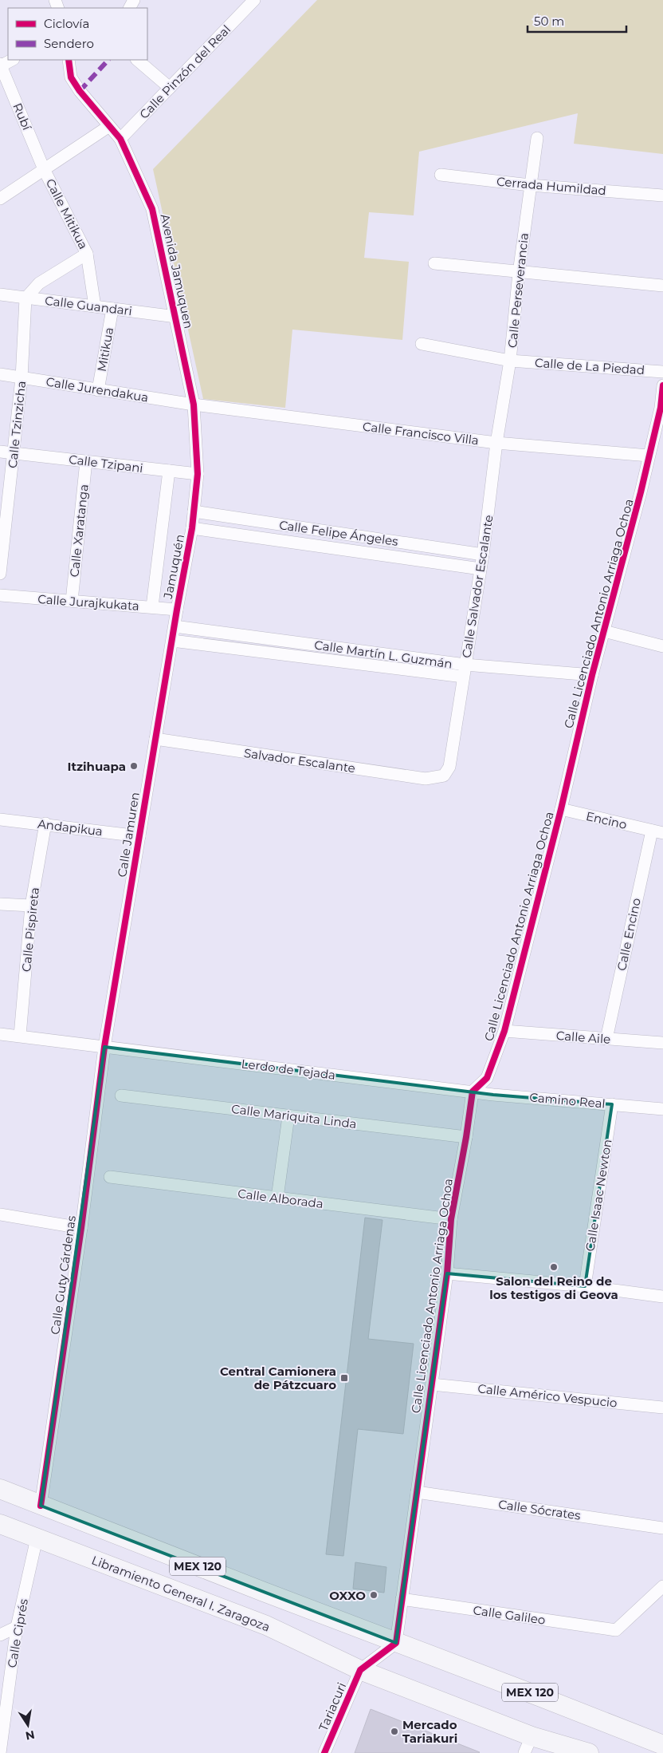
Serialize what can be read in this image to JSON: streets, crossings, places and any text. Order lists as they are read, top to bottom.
{
  "streets": {
    "main road": ["MEX 120", "Libramiento General I. Zaragoza"],
    "street": [
      "Calle Pinzón del Real",
      "Rubí",
      "Cerrada Humildad",
      "Calle Mitikua",
      "Avenida Jamuquen",
      "Calle Perseverancia",
      "Calle Guandari",
      "Mitikua",
      "Calle de La Piedad",
      "Calle Jurendakua",
      "Calle Tzinzicha",
      "Calle Francisco Villa",
      "Calle Tzipani",
      "Calle Xaratanga",
      "Calle Felipe Ángeles",
      "Jamuquén",
      "Calle Salvador Escalante",
      "Calle Jurajkukata",
      "Calle Licenciado Antonio Arriaga Ochoa",
      "Calle Martín L. Guzmán",
      "Salvador Escalante",
      "Encino",
      "Andapikua",
      "Calle Jamuren",
      "Calle Pispireta",
      "Calle Encino",
      "Calle Aile",
      "Lerdo de Tejada",
      "Camino Real",
      "Calle Mariquita Linda",
      "Calle Isaac Newton",
      "Calle Alborada",
      "Calle Guty Cárdenas",
      "Calle Américo Vespucio",
      "Calle Sócrates",
      "Calle Galileo",
      "Calle Ciprés",
      "Tariacuri"
    ]
  },
  "crossings": [
    ["Calle Pinzón del Real", "Avenida Jamuquen"],
    ["Rubí", "Calle Mitikua"],
    ["Cerrada Humildad", "Calle Perseverancia"],
    ["Calle Mitikua", "Calle Guandari"],
    ["Avenida Jamuquen", "Calle Guandari"],
    ["Avenida Jamuquen", "Calle Jurendakua"],
    ["Avenida Jamuquen", "Calle Francisco Villa"],
    ["Avenida Jamuquen", "Calle Tzipani"],
    ["Avenida Jamuquen", "Calle Felipe Ángeles"],
    ["Avenida Jamuquen", "Jamuquén"],
    ["Calle Perseverancia", "Calle de La Piedad"],
    ["Calle Perseverancia", "Calle Francisco Villa"],
    ["Calle Perseverancia", "Calle Salvador Escalante"],
    ["Calle Guandari", "Mitikua"],
    ["Calle Guandari", "Calle Tzinzicha"],
    ["Mitikua", "Calle Jurendakua"],
    ["Calle Jurendakua", "Calle Tzinzicha"],
    ["Calle Jurendakua", "Calle Francisco Villa"],
    ["Calle Tzinzicha", "Calle Tzipani"],
    ["Calle Francisco Villa", "Calle Salvador Escalante"],
    ["Calle Francisco Villa", "Calle Licenciado Antonio Arriaga Ochoa"],
    ["Calle Tzipani", "Calle Xaratanga"],
    ["Calle Xaratanga", "Calle Jurajkukata"],
    ["Calle Felipe Ángeles", "Jamuquén"],
    ["Calle Felipe Ángeles", "Calle Salvador Escalante"],
    ["Jamuquén", "Calle Jurajkukata"],
    ["Jamuquén", "Calle Martín L. Guzmán"],
    ["Jamuquén", "Calle Jamuren"],
    ["Calle Salvador Escalante", "Calle Martín L. Guzmán"],
    ["Calle Salvador Escalante", "Salvador Escalante"],
    ["Calle Licenciado Antonio Arriaga Ochoa", "Calle Martín L. Guzmán"],
    ["Calle Licenciado Antonio Arriaga Ochoa", "Encino"],
    ["Calle Licenciado Antonio Arriaga Ochoa", "Calle Aile"],
    ["Calle Licenciado Antonio Arriaga Ochoa", "Lerdo de Tejada"],
    ["Calle Licenciado Antonio Arriaga Ochoa", "Camino Real"],
    ["Calle Licenciado Antonio Arriaga Ochoa", "Calle Mariquita Linda"],
    ["Calle Licenciado Antonio Arriaga Ochoa", "Calle Alborada"],
    ["Calle Licenciado Antonio Arriaga Ochoa", "Calle Américo Vespucio"],
    ["Calle Licenciado Antonio Arriaga Ochoa", "Calle Sócrates"],
    ["Calle Licenciado Antonio Arriaga Ochoa", "MEX 120"],
    ["Calle Licenciado Antonio Arriaga Ochoa", "Calle Galileo"],
    ["Calle Martín L. Guzmán", "Calle Jamuren"],
    ["Salvador Escalante", "Calle Jamuren"],
    ["Encino", "Calle Encino"],
    ["Andapikua", "Calle Jamuren"],
    ["Andapikua", "Calle Pispireta"],
    ["Calle Jamuren", "Lerdo de Tejada"],
    ["Calle Jamuren", "Calle Guty Cárdenas"],
    ["Calle Pispireta", "Lerdo de Tejada"],
    ["Calle Encino", "Calle Aile"],
    ["Lerdo de Tejada", "Camino Real"],
    ["Lerdo de Tejada", "Calle Guty Cárdenas"],
    ["Camino Real", "Calle Isaac Newton"],
    ["Calle Guty Cárdenas", "MEX 120"],
    ["MEX 120", "Libramiento General I. Zaragoza"],
    ["MEX 120", "Tariacuri"],
    ["Libramiento General I. Zaragoza", "Calle Ciprés"],
    ["Libramiento General I. Zaragoza", "Tariacuri"]
  ],
  "places": {
    "other": [
      "Itzihuapa",
      "Salon del Reino de los testigos di Geova",
      "OXXO",
      "Mercado Tariakuri"
    ],
    "transit": ["Central Camionera de Pátzcuaro"]
  },
  "legend": ["Ciclovía", "Sendero"],
  "scale_bar": "50 m",
  "north": "bottom"
}
